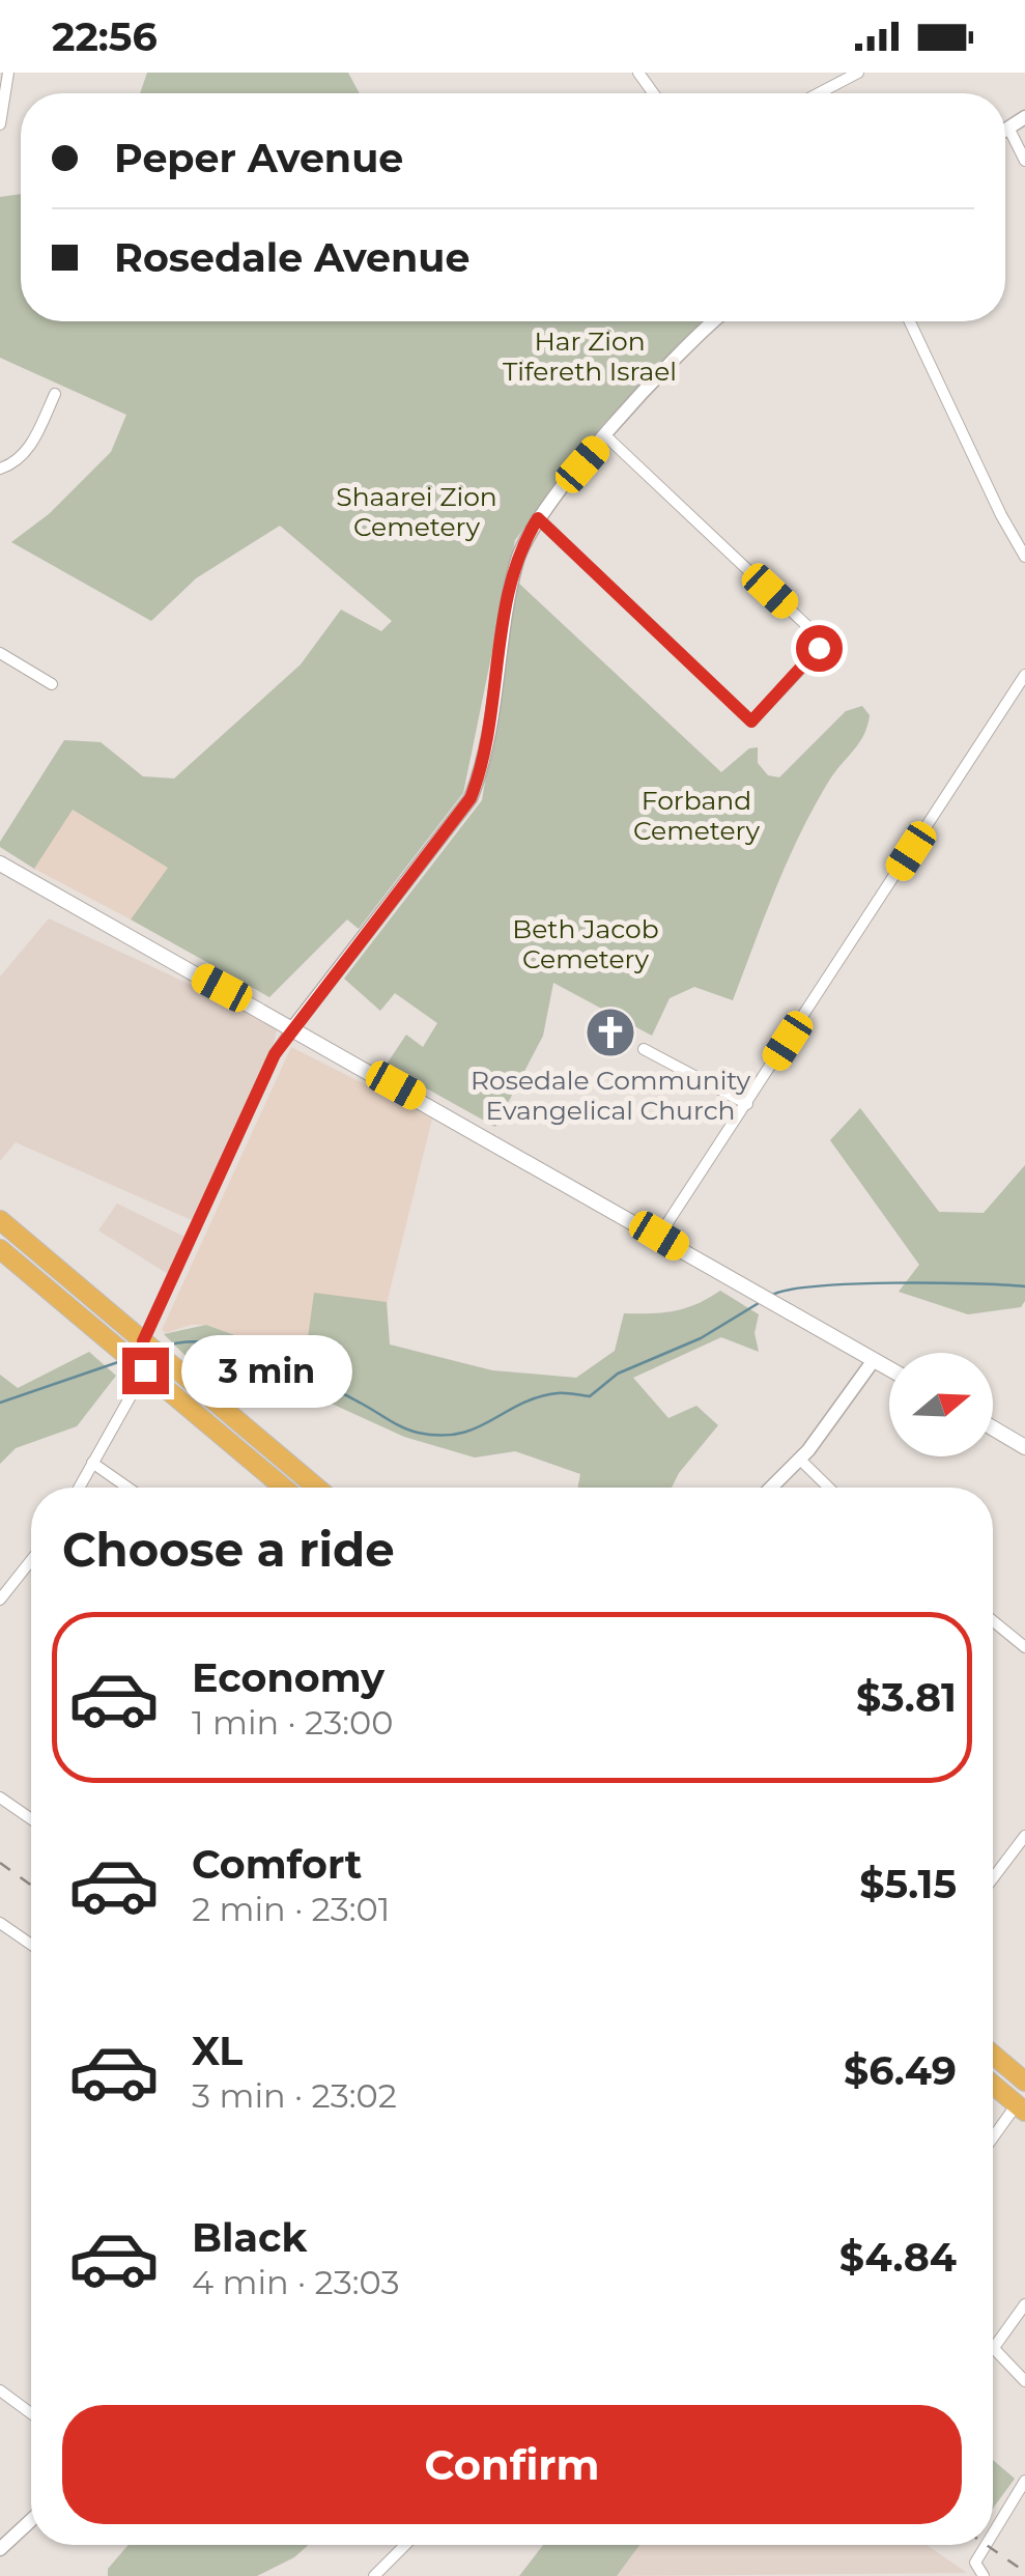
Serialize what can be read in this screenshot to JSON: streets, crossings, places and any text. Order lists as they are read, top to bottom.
{
  "parks": [
    "Har Zion Tifereth Israel",
    "Shaarei Zion Cemetery",
    "Forband Cemetery",
    "Beth Jacob Cemetery"
  ],
  "places": {
    "church": ["Rosedale Community Evangelical Church"]
  },
  "north": "right",
  "page": {
    "status": "22:56",
    "banner": ["Peper Avenue", "Rosedale Avenue"],
    "bubble": "3 min",
    "heading": "Choose a ride",
    "list": [
      {
        "name": "Economy",
        "note": "1 min · 23:00",
        "value": "$3.81"
      },
      {
        "name": "Comfort",
        "note": "2 min · 23:01",
        "value": "$5.15"
      },
      {
        "name": "XL",
        "note": "3 min · 23:02",
        "value": "$6.49"
      },
      {
        "name": "Black",
        "note": "4 min · 23:03",
        "value": "$4.84"
      }
    ],
    "buttons": "Confirm"
  }
}
